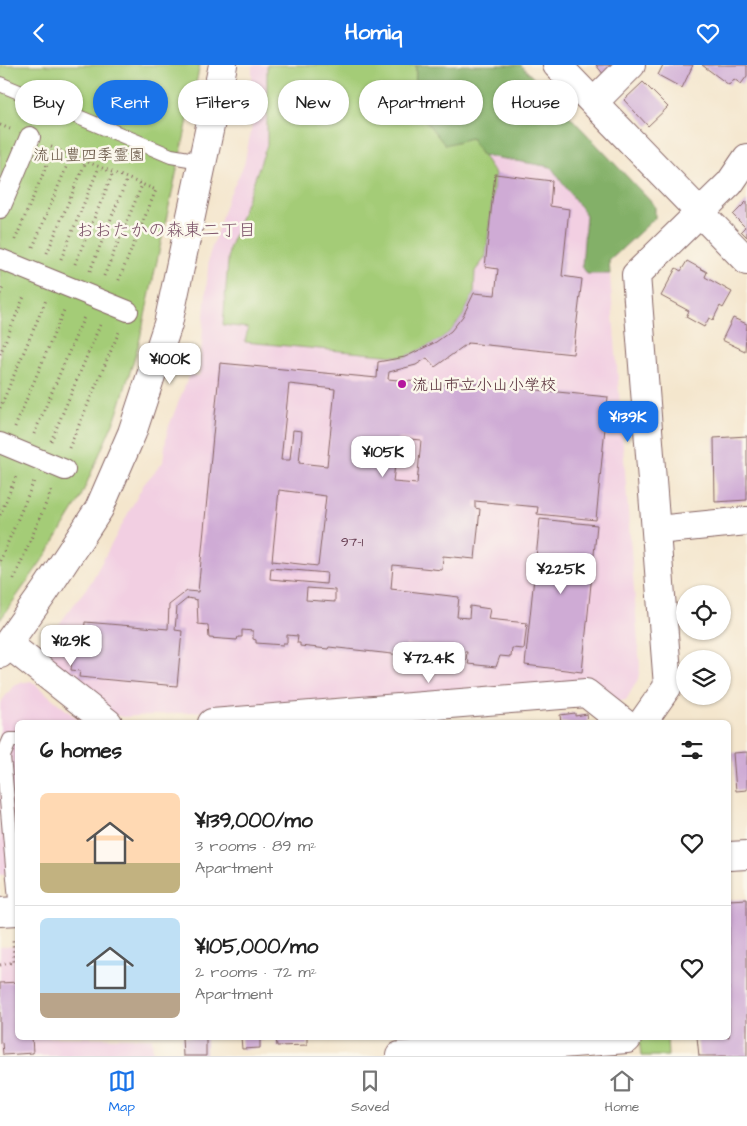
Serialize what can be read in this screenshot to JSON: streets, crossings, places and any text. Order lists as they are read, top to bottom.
{
  "districts": ["おおたかの森東二丁目"],
  "parks": ["流山豊四季霊園"],
  "places": ["流山市立小山小学校"],
  "house_numbers": ["97-1"],
  "page": {
    "header": "Homiq",
    "chip": [
      "Buy",
      "Rent",
      "Filters",
      "New",
      "Apartment",
      "House"
    ],
    "price": [
      "¥100K",
      "¥139K",
      "¥105K",
      "¥225K",
      "¥129K",
      "¥72.4K"
    ],
    "heading": "6 homes",
    "list": [
      {
        "name": "¥139,000/mo",
        "note": "3 rooms · 89 m² · Apartment"
      },
      {
        "name": "¥105,000/mo",
        "note": "2 rooms · 72 m² · Apartment"
      }
    ],
    "tabs": ["Map", "Saved", "Home"]
  }
}
